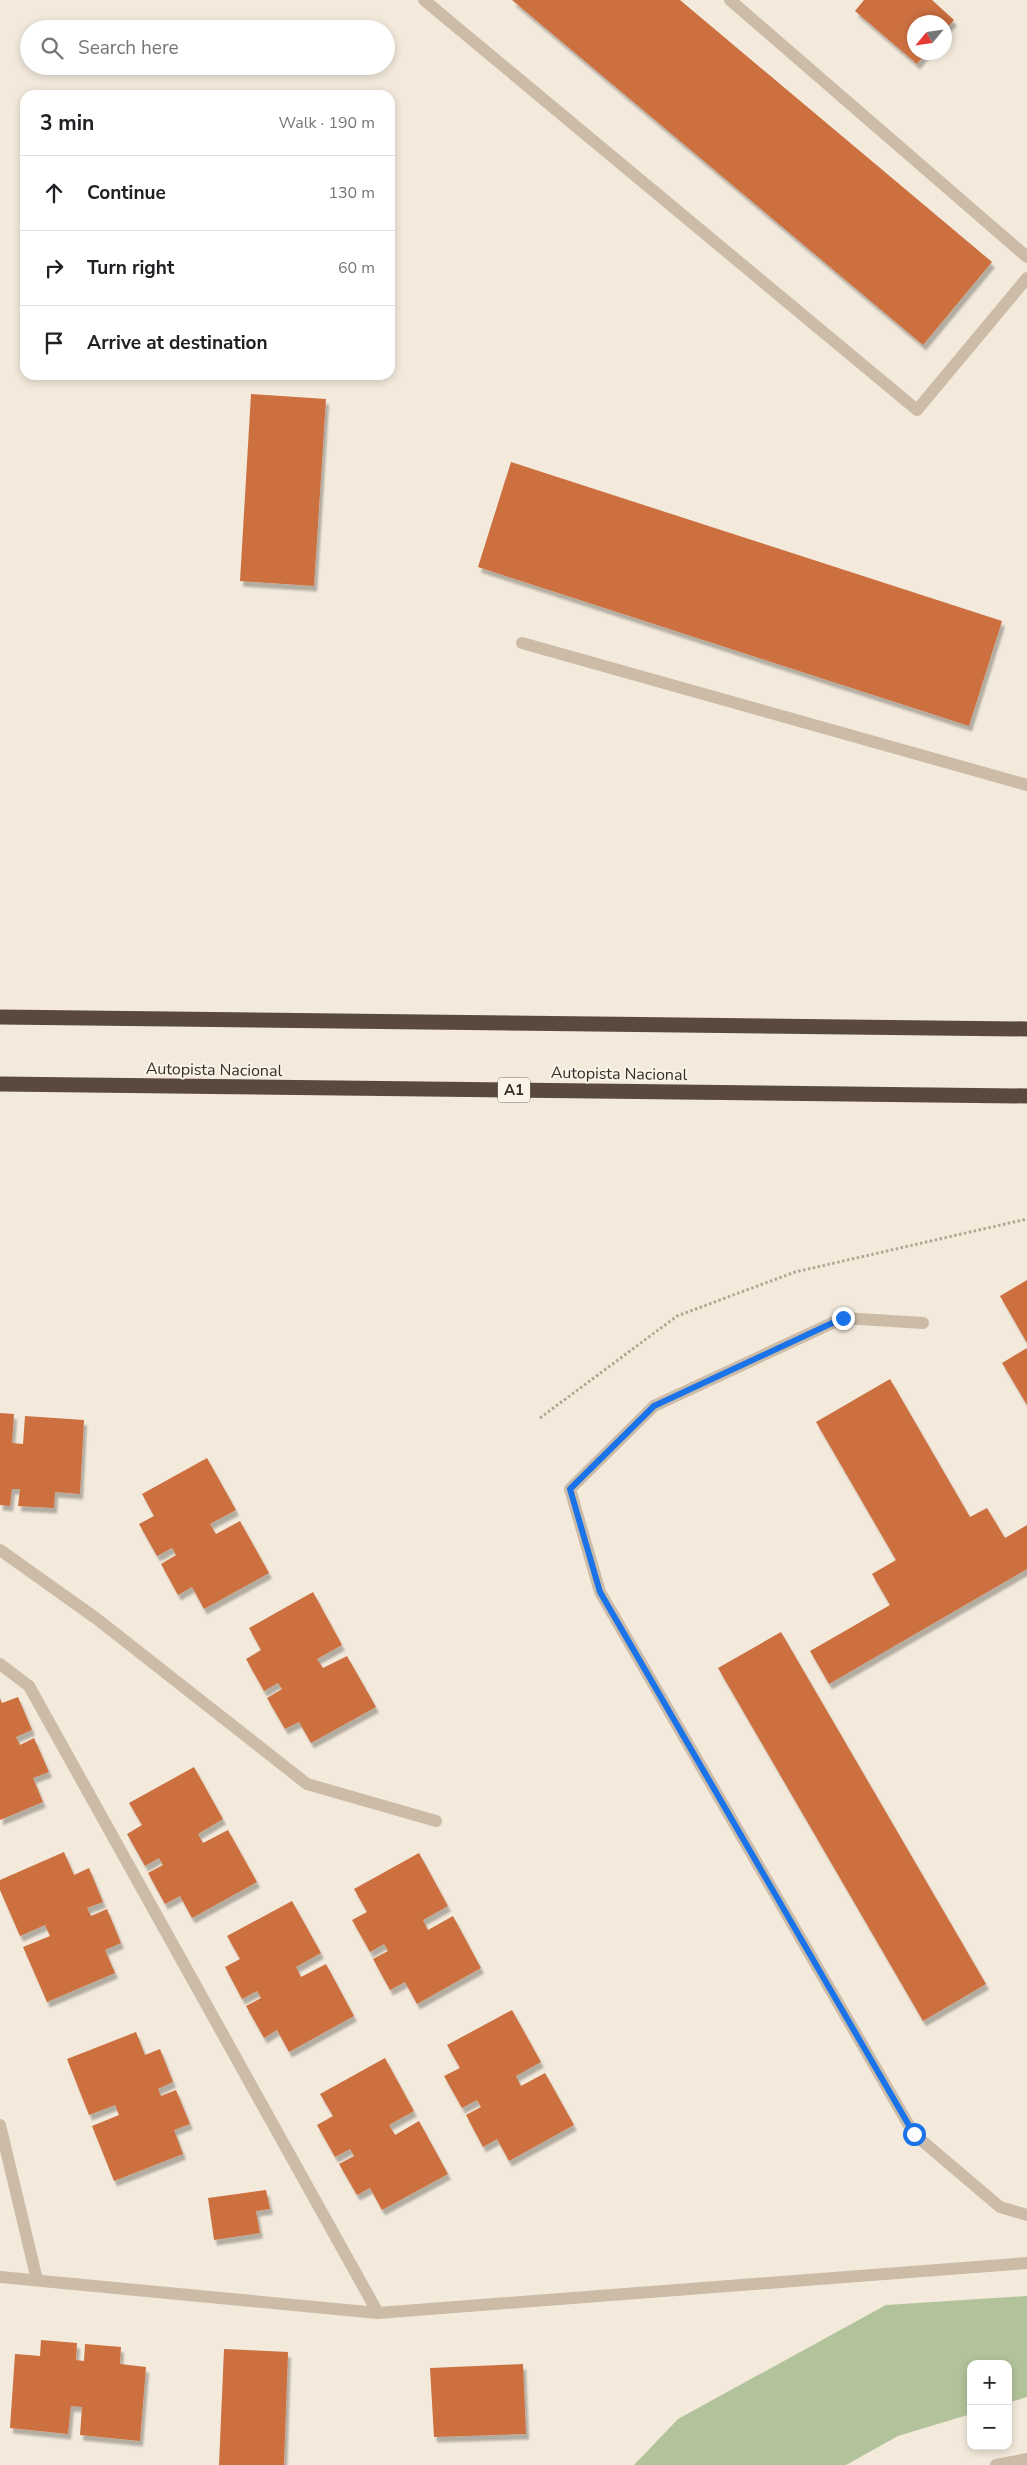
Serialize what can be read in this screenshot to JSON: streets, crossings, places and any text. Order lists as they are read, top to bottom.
{
  "streets": {
    "highway": ["Autopista Nacional", "A1"]
  },
  "north": "bottom left",
  "page": {
    "search": "Search here",
    "heading": ["3 min", "Walk · 190 m"],
    "list": [
      ["Continue", "130 m"],
      ["Turn right", "60 m"],
      "Arrive at destination"
    ],
    "map_buttons": ["+", "−"]
  }
}
